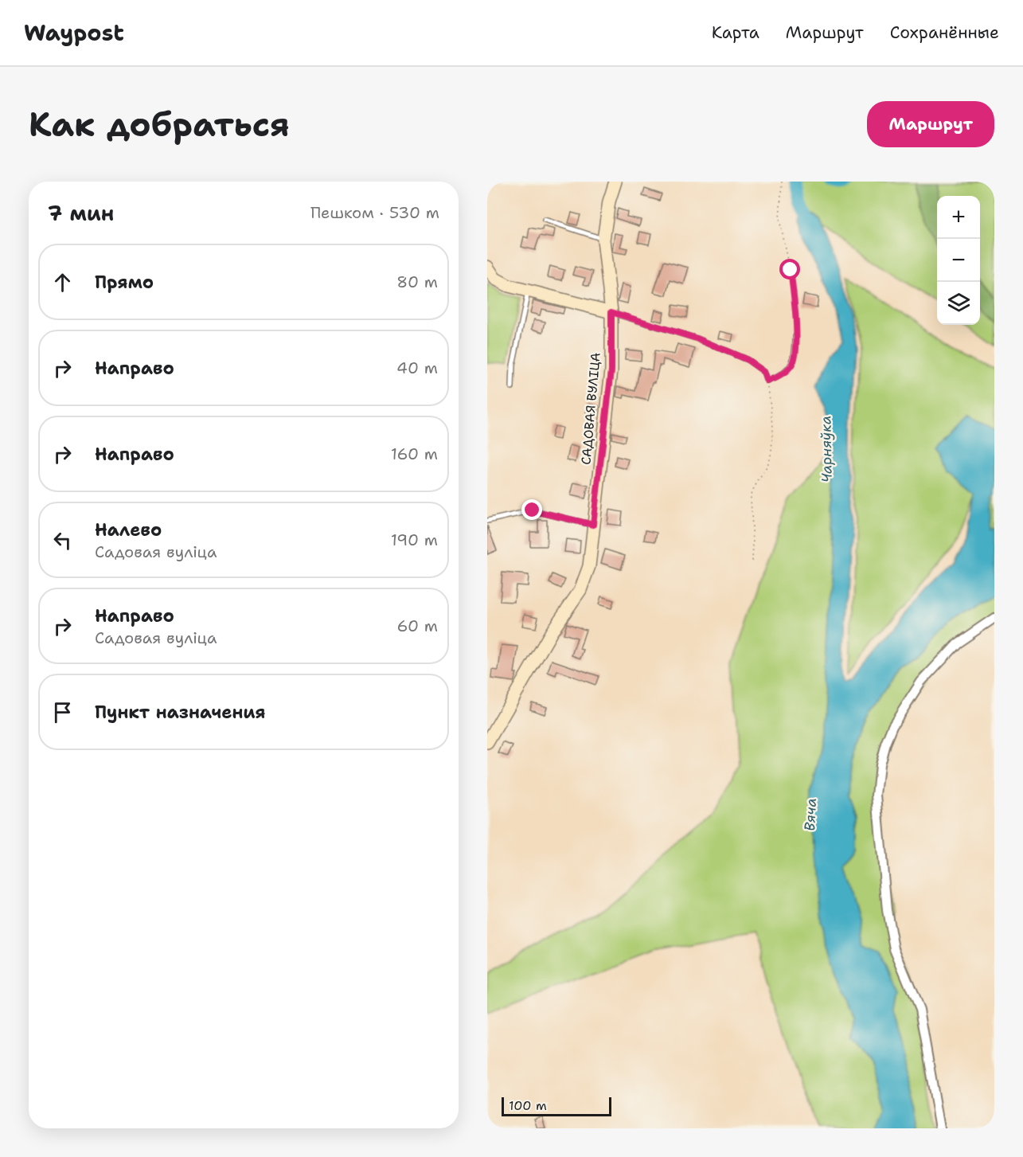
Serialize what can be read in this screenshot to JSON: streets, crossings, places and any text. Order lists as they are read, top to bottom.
{
  "streets": {
    "street": ["САДОВАЯ ВУЛІЦА"]
  },
  "water": ["Чарняўка", "Вяча"],
  "scale_bar": "100 m",
  "page": {
    "header": "Waypost",
    "nav": ["Карта", "Маршрут", "Сохранённые"],
    "buttons": "Маршрут",
    "title": "Как добраться",
    "heading": ["7 мин", "Пешком · 530 m"],
    "map_buttons": ["+", "−"],
    "list": [
      ["Прямо", "80 m"],
      ["Направо", "40 m"],
      ["Направо", "160 m"],
      ["Налево", "Садовая вуліца", "190 m"],
      ["Направо", "Садовая вуліца", "60 m"],
      "Пункт назначения"
    ],
    "scale": "100 m"
  }
}
